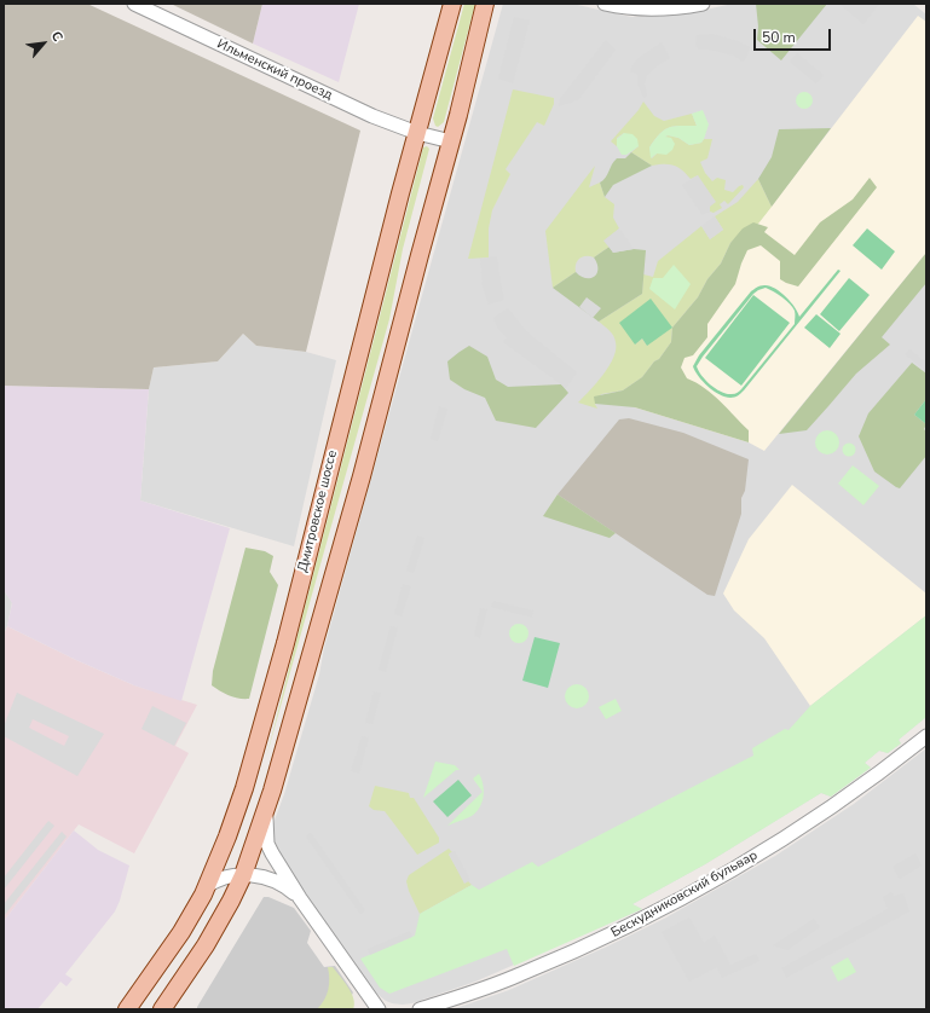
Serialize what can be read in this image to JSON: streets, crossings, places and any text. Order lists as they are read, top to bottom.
{
  "streets": {
    "main road": ["Дмитровское шоссе"],
    "street": ["Ильменский проезд", "Бескудниковский бульвар"]
  },
  "crossings": [
    ["Ильменский проезд", "Дмитровское шоссе"]
  ],
  "scale_bar": "50 m",
  "north": "top right"
}
